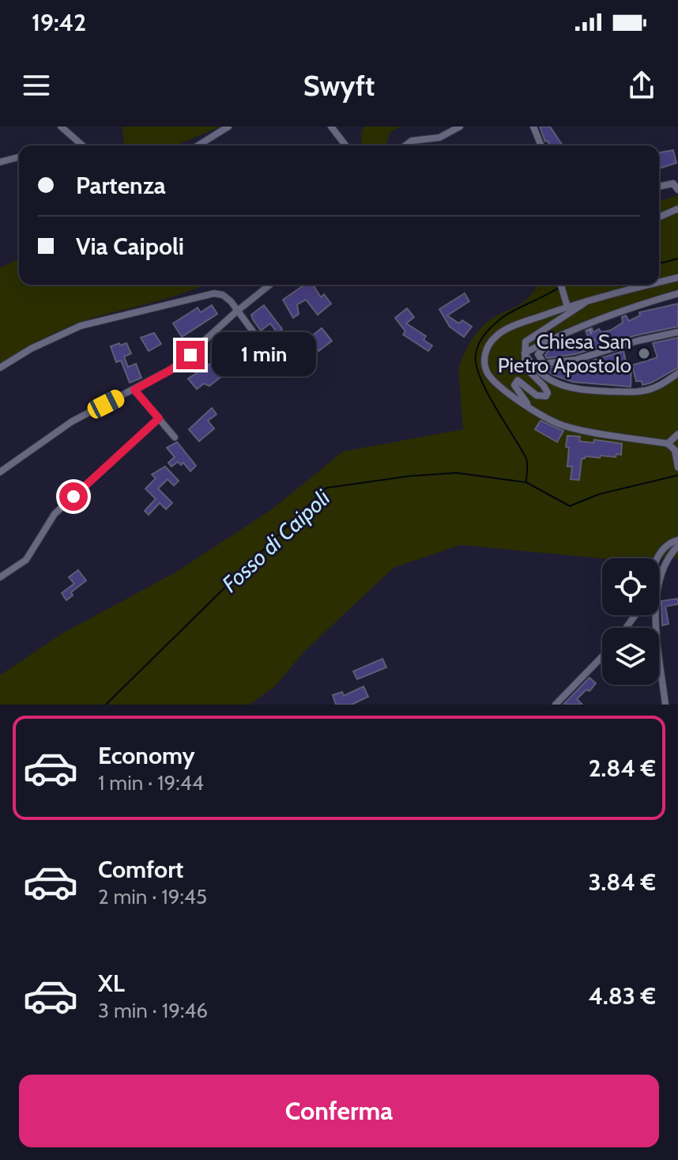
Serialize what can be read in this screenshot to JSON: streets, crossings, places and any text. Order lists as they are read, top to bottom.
{
  "water": ["Fosso di Caipoli"],
  "places": ["Chiesa San Pietro Apostolo"],
  "page": {
    "status": "19:42",
    "header": "Swyft",
    "banner": ["Partenza", "Via Caipoli"],
    "bubble": "1 min",
    "list": [
      {
        "name": "Economy",
        "note": "1 min · 19:44",
        "value": "2.84 €"
      },
      {
        "name": "Comfort",
        "note": "2 min · 19:45",
        "value": "3.84 €"
      },
      {
        "name": "XL",
        "note": "3 min · 19:46",
        "value": "4.83 €"
      }
    ],
    "buttons": "Conferma"
  }
}
